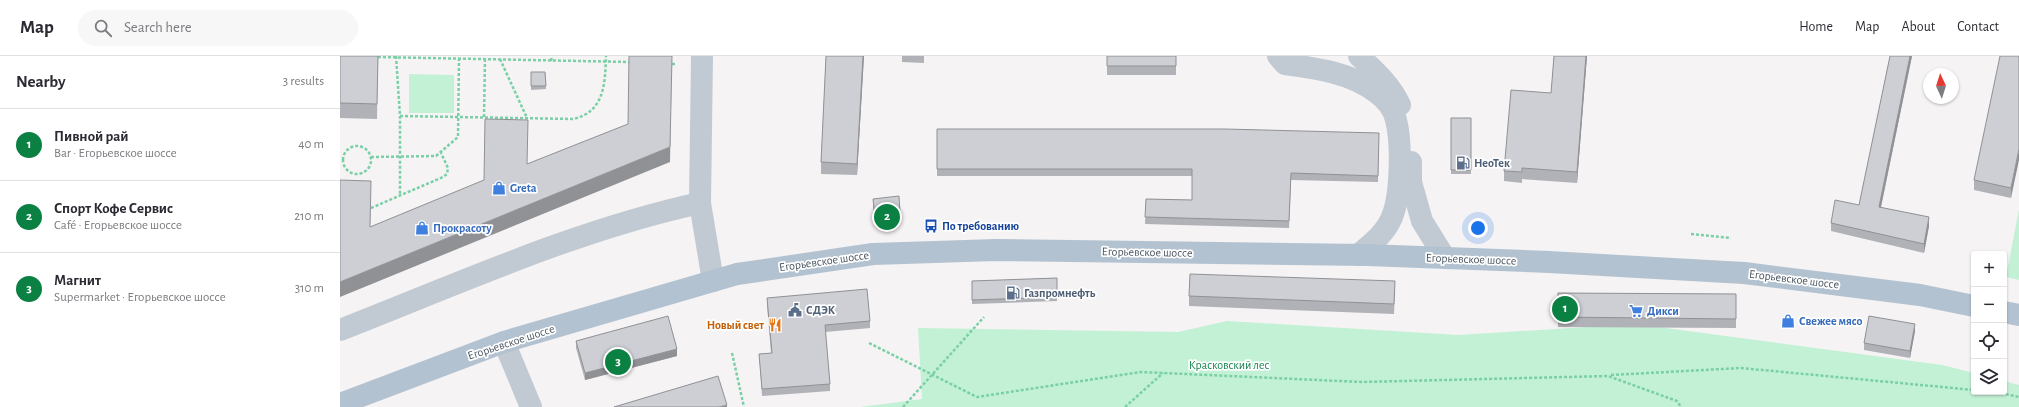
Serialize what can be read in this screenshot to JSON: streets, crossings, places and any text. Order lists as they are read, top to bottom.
{
  "streets": {
    "main road": ["Егорьевское шоссе"]
  },
  "parks": ["Красковский лес"],
  "places": {
    "fuel station": ["НеоТек", "Газпромнефть"],
    "shop": ["Greta", "Прокрасоту", "Свежее мясо"],
    "bus stop": ["По требованию"],
    "public building": ["СДЭК"],
    "supermarket": ["Дикси"],
    "restaurant": ["Новый свет"]
  },
  "north": "top",
  "page": {
    "header": "Map",
    "search": "Search here",
    "nav": [
      "Home",
      "Map",
      "About",
      "Contact"
    ],
    "heading": ["Nearby", "3 results"],
    "list": [
      {
        "mark": "1",
        "name": "Пивной рай",
        "note": "Bar · Егорьевское шоссе",
        "value": "40 m"
      },
      {
        "mark": "2",
        "name": "Спорт Кофе Сервис",
        "note": "Café · Егорьевское шоссе",
        "value": "210 m"
      },
      {
        "mark": "3",
        "name": "Магнит",
        "note": "Supermarket · Егорьевское шоссе",
        "value": "310 m"
      }
    ],
    "pins": ["2", "1", "3"],
    "map_buttons": ["+", "−"]
  }
}
